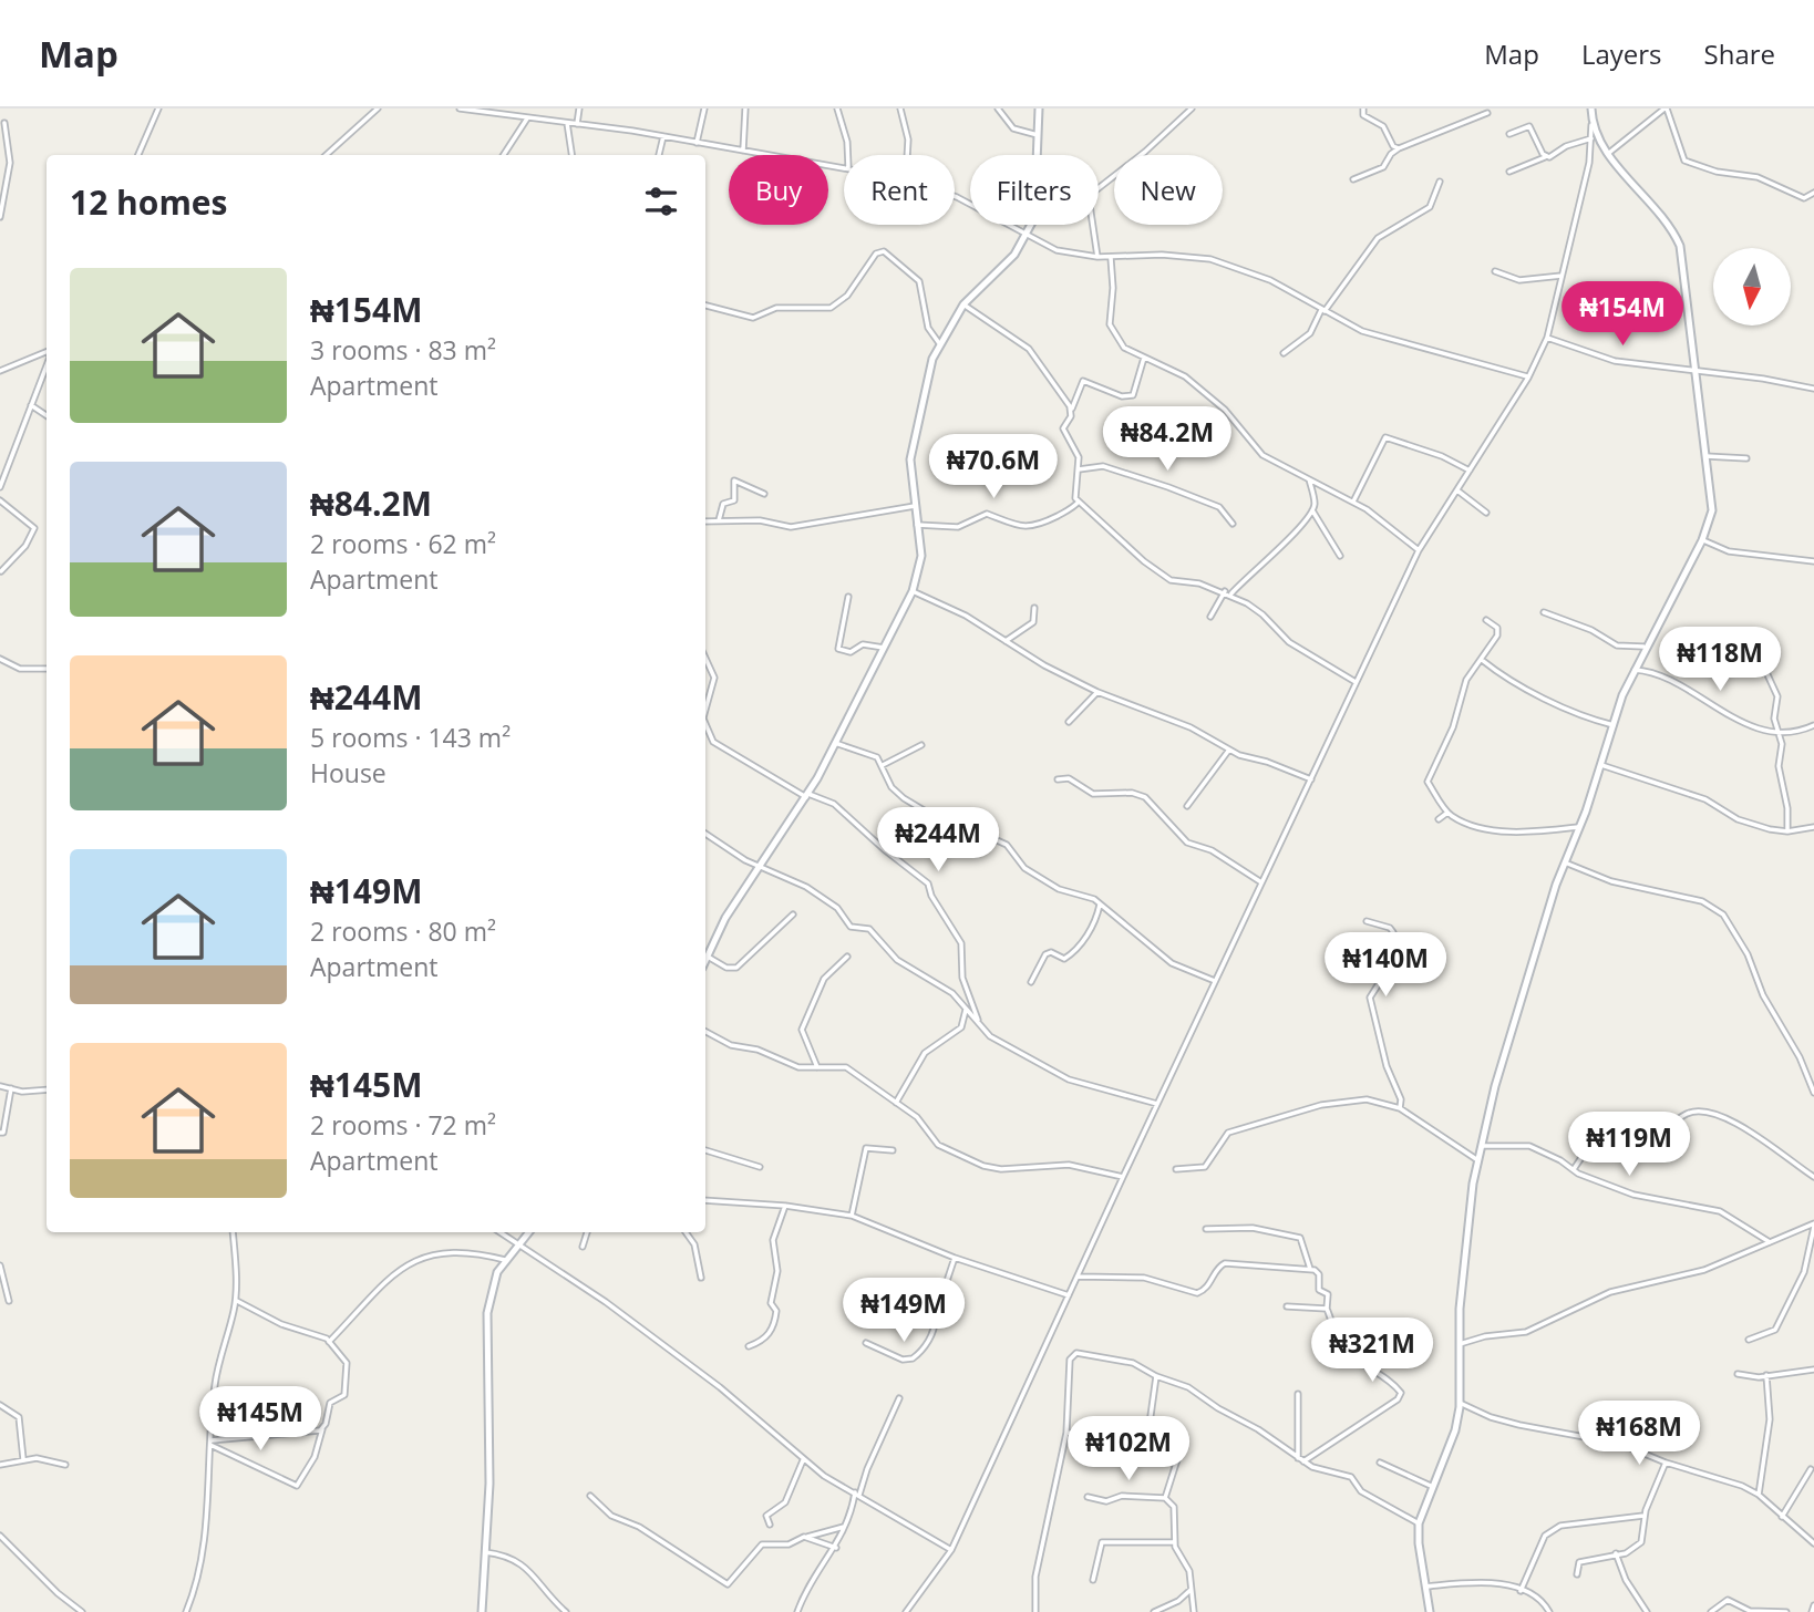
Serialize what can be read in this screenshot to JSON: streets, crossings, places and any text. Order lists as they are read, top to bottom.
{
  "north": "bottom",
  "page": {
    "header": "Map",
    "nav": ["Map", "Layers", "Share"],
    "chip": [
      "Buy",
      "Rent",
      "Filters",
      "New"
    ],
    "heading": "12 homes",
    "list": [
      {
        "name": "₦154M",
        "note": "3 rooms · 83 m² · Apartment"
      },
      {
        "name": "₦84.2M",
        "note": "2 rooms · 62 m² · Apartment"
      },
      {
        "name": "₦244M",
        "note": "5 rooms · 143 m² · House"
      },
      {
        "name": "₦149M",
        "note": "2 rooms · 80 m² · Apartment"
      },
      {
        "name": "₦145M",
        "note": "2 rooms · 72 m² · Apartment"
      }
    ],
    "price": [
      "₦154M",
      "₦84.2M",
      "₦70.6M",
      "₦118M",
      "₦244M",
      "₦140M",
      "₦119M",
      "₦149M",
      "₦321M",
      "₦145M",
      "₦168M",
      "₦102M"
    ]
  }
}
